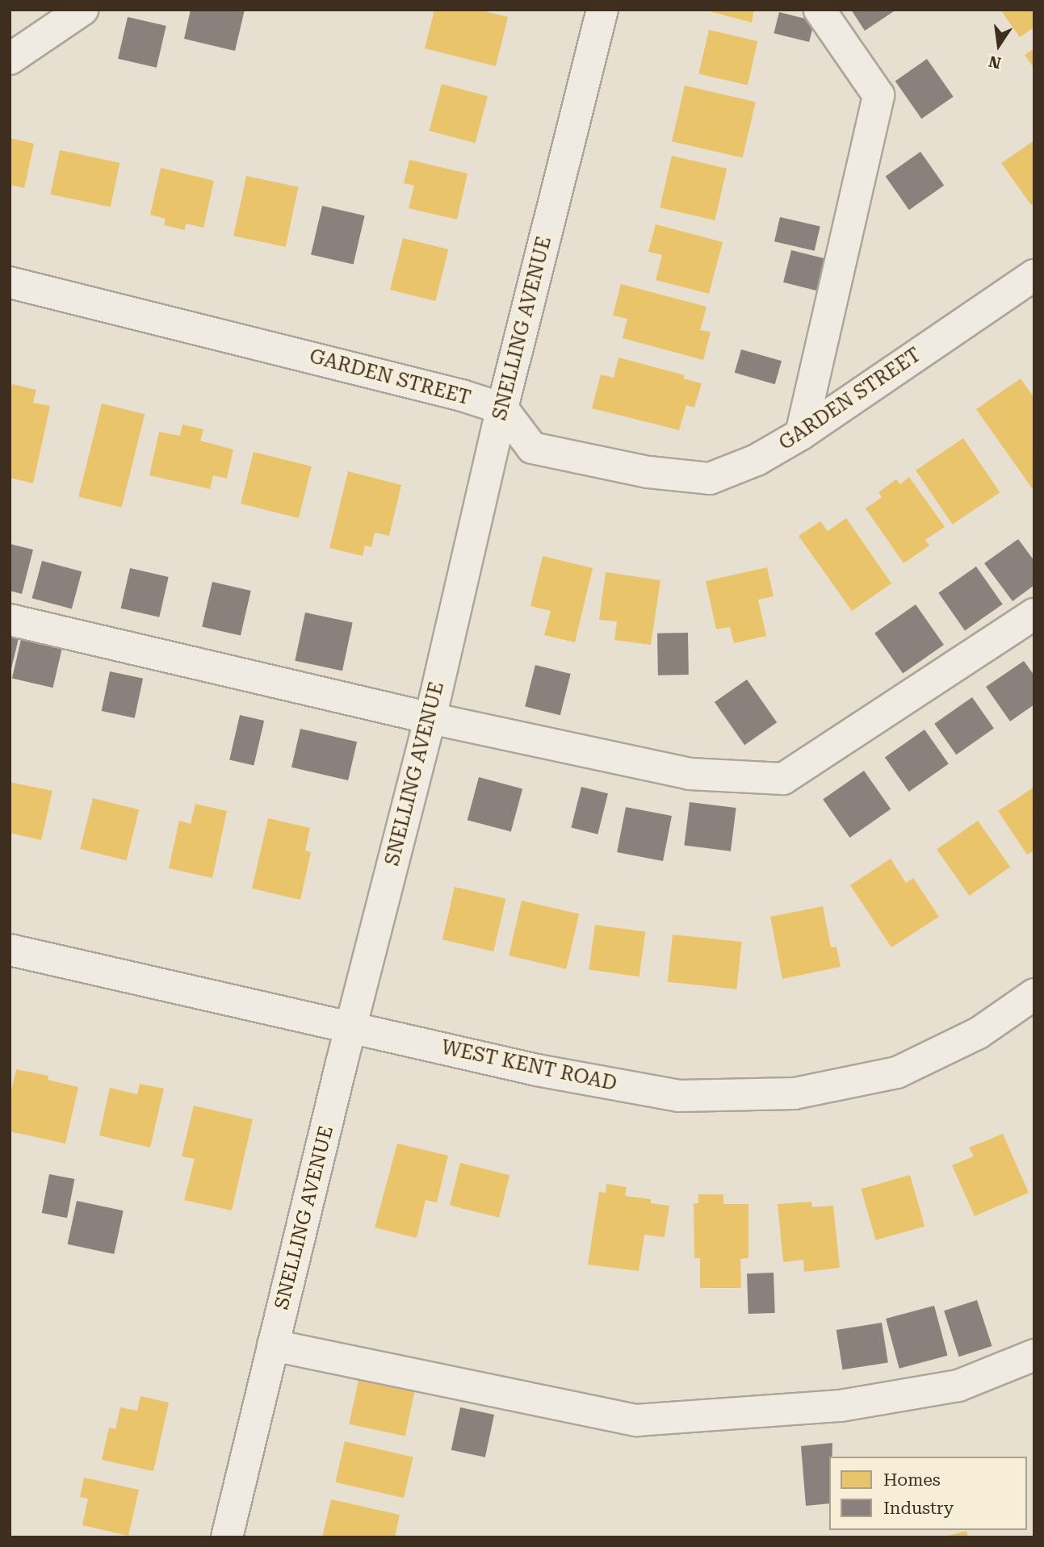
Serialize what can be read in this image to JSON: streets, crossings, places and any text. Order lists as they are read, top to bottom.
{
  "streets": {
    "street": ["SNELLING AVENUE", "GARDEN STREET", "WEST KENT ROAD"]
  },
  "crossings": [
    ["SNELLING AVENUE", "GARDEN STREET"],
    ["SNELLING AVENUE", "WEST KENT ROAD"]
  ],
  "legend": ["Homes", "Industry"],
  "north": "bottom"
}
